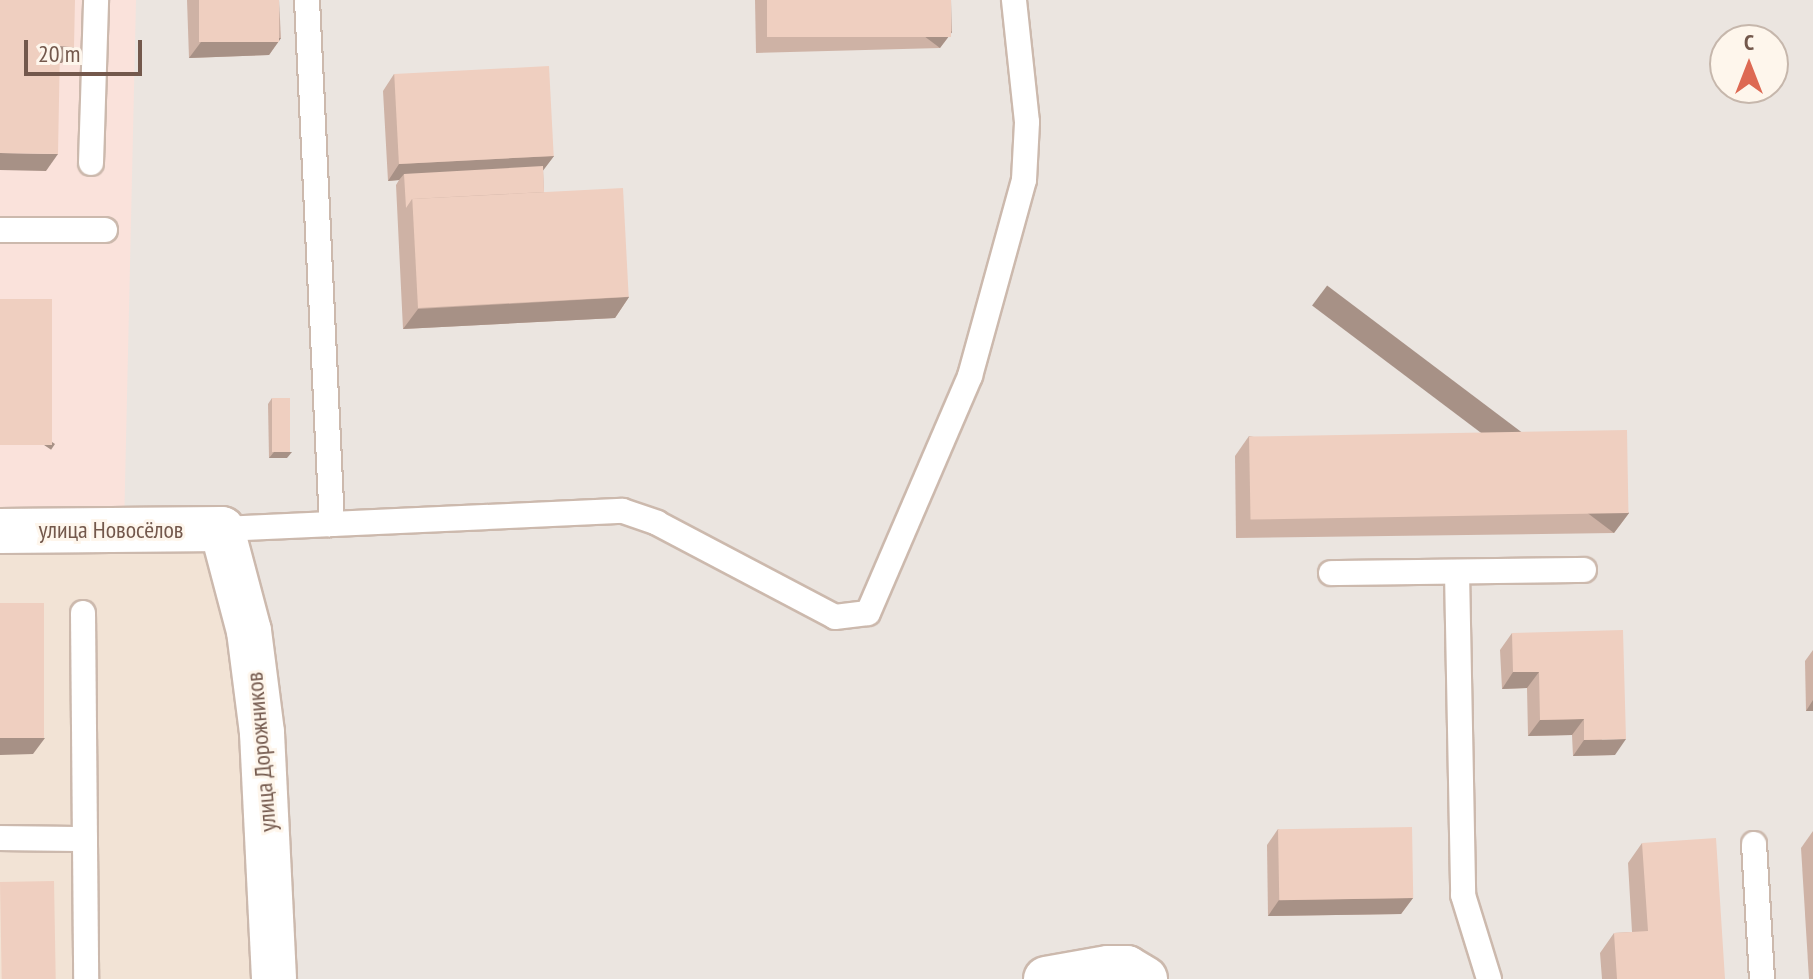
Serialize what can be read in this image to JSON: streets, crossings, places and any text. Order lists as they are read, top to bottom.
{
  "streets": {
    "street": ["улица Новосёлов", "улица Дорожников"]
  },
  "crossings": [
    ["улица Новосёлов", "улица Дорожников"]
  ],
  "scale_bar": "20 m",
  "north": "top"
}
